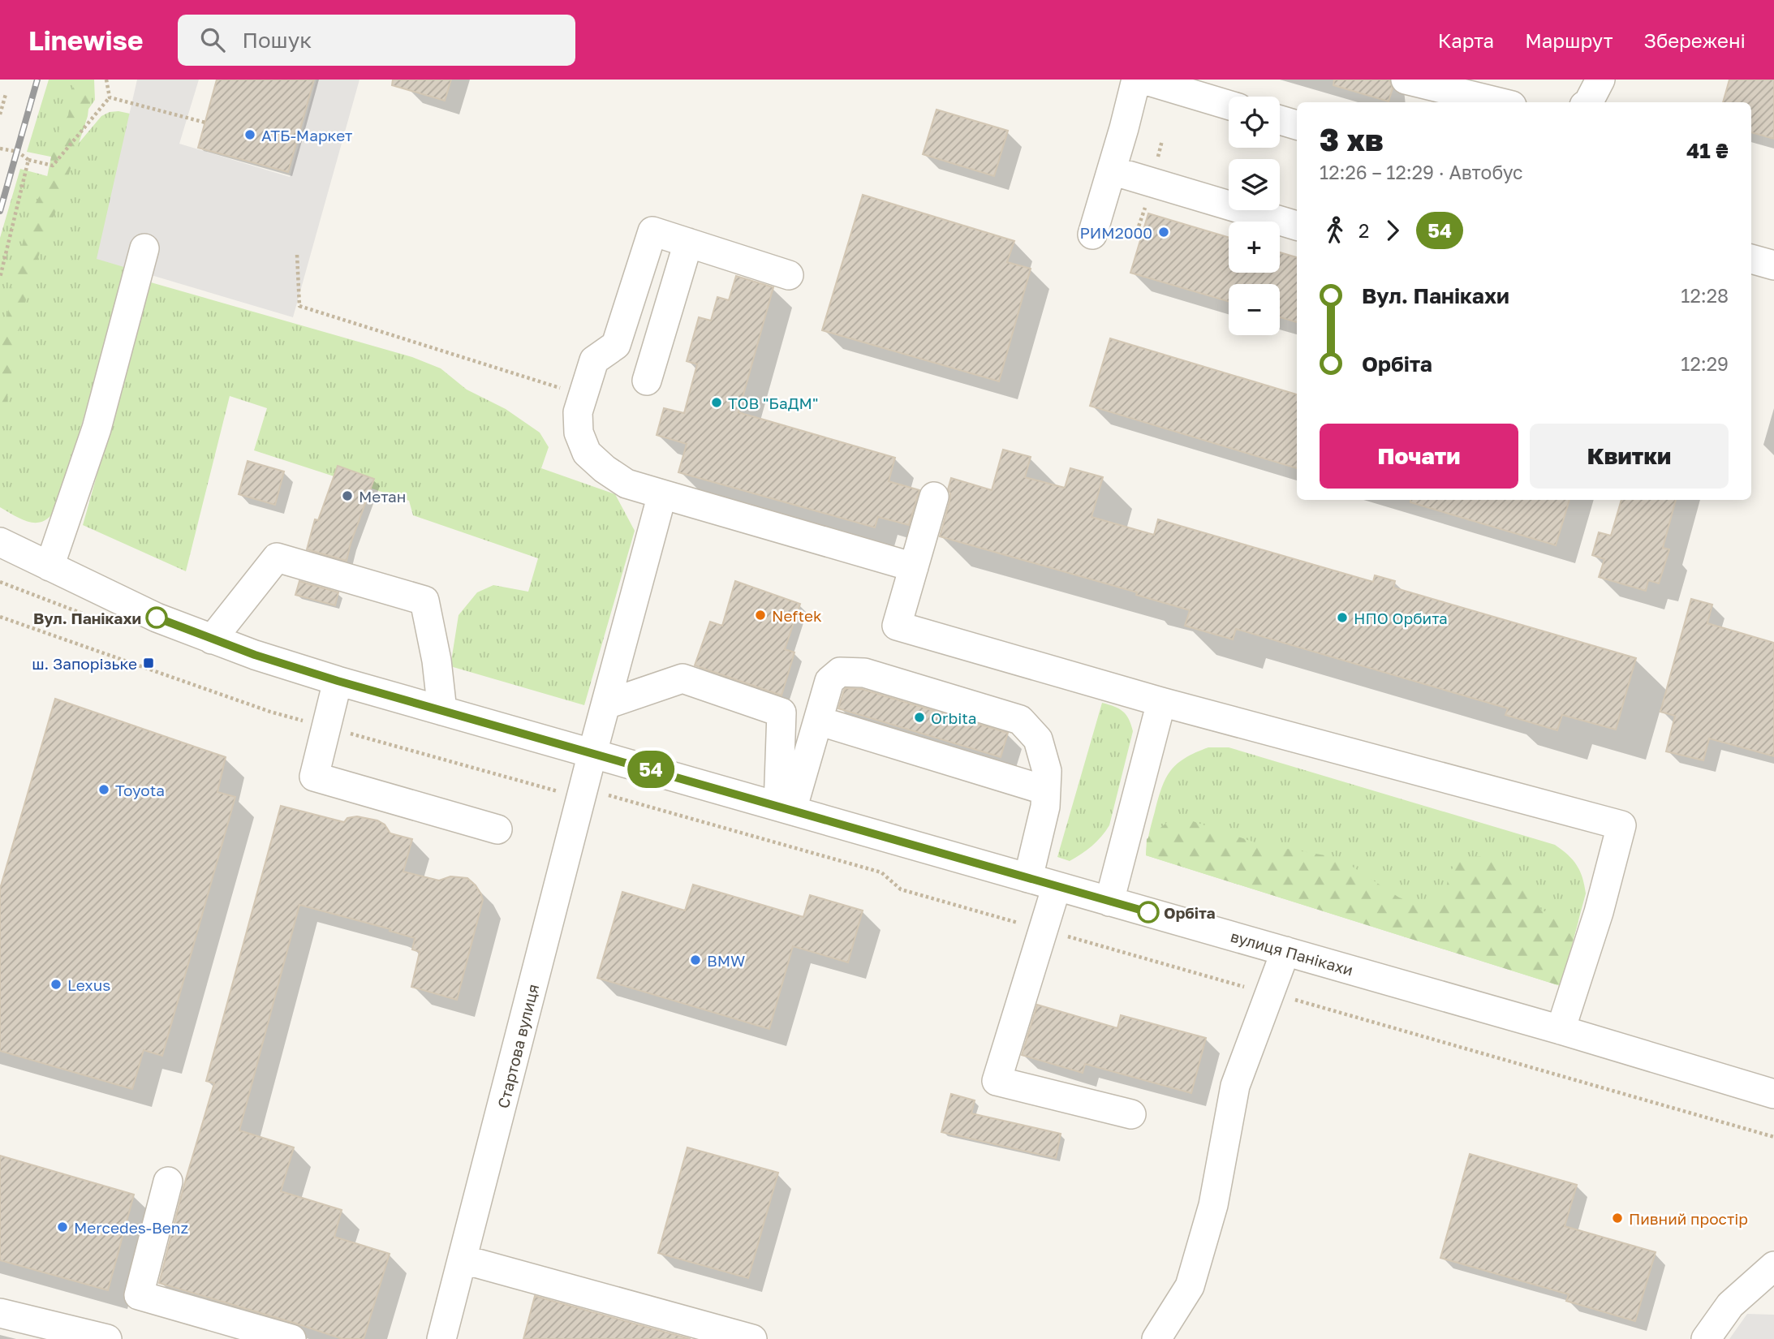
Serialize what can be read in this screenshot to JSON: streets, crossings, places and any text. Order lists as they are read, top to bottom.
{
  "streets": {
    "street": ["вулиця Панікахи", "Стартова вулиця"]
  },
  "crossings": [
    ["вулиця Панікахи", "Стартова вулиця"]
  ],
  "places": {
    "other": [
      "АТБ-Маркет",
      "РИМ2000",
      "ТОВ \"БаДМ\"",
      "Метан",
      "Neftek",
      "Вул. Панікахи",
      "НПО Орбита",
      "Orbita",
      "Toyota",
      "Орбіта",
      "BMW",
      "Lexus",
      "Пивний простір",
      "Mercedes-Benz"
    ],
    "transit": ["ш. Запорізьке"]
  },
  "lines": ["bus line 54"],
  "page": {
    "header": "Linewise",
    "search": "Пошук",
    "nav": ["Карта", "Маршрут", "Збережені"],
    "on_map": "54",
    "map_buttons": ["+", "−"],
    "heading": ["3 хв", "12:26 – 12:29 · Автобус", "41 ₴"],
    "legs": ["2", "54"],
    "list": [
      {
        "name": "Вул. Панікахи",
        "value": "12:28"
      },
      {
        "name": "Орбіта",
        "value": "12:29"
      }
    ],
    "buttons": ["Почати", "Квитки"]
  }
}
